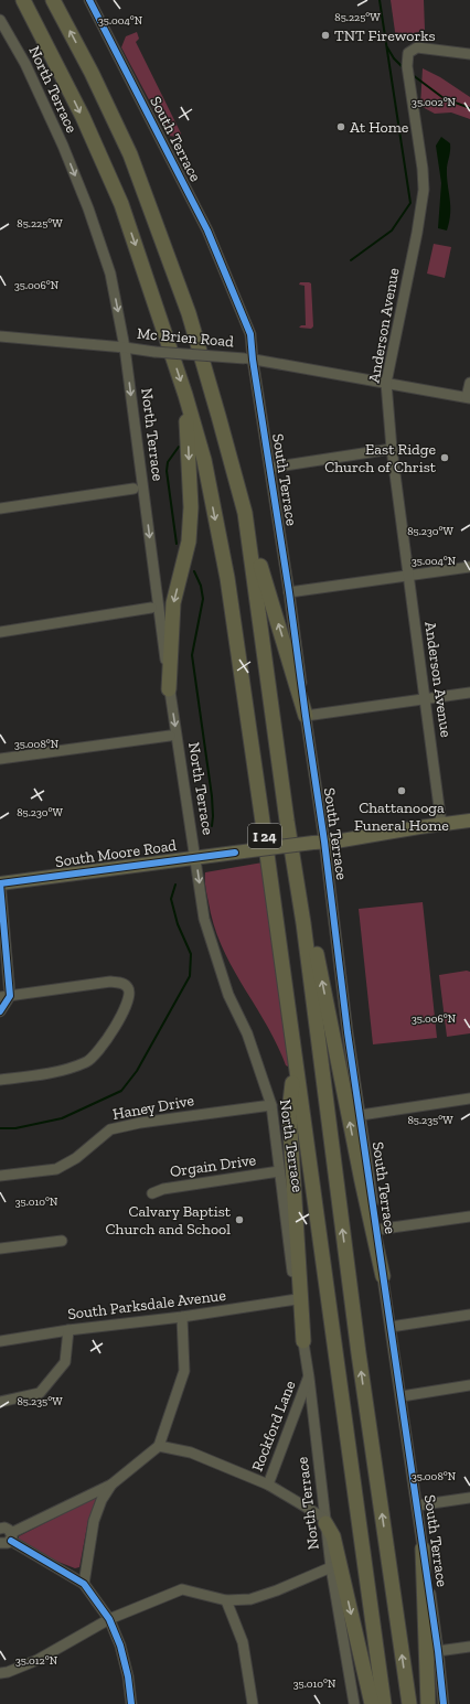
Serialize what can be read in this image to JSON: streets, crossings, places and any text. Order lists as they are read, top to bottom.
{
  "streets": {
    "highway": ["I 24"],
    "main road": ["South Moore Road"],
    "street": [
      "North Terrace",
      "South Terrace",
      "Anderson Avenue",
      "Mc Brien Road",
      "Haney Drive",
      "Orgain Drive",
      "South Parksdale Avenue",
      "Rockford Lane"
    ]
  },
  "crossings": [
    ["North Terrace", "Mc Brien Road"],
    ["North Terrace", "South Moore Road"],
    ["North Terrace", "Haney Drive"],
    ["North Terrace", "Orgain Drive"],
    ["North Terrace", "South Parksdale Avenue"],
    ["North Terrace", "Rockford Lane"],
    ["South Terrace", "Mc Brien Road"],
    ["South Terrace", "South Moore Road"],
    ["Anderson Avenue", "Mc Brien Road"],
    ["Anderson Avenue", "South Moore Road"]
  ],
  "one_way": ["North Terrace"],
  "places": [
    "TNT Fireworks",
    "At Home",
    "East Ridge Church of Christ",
    "Chattanooga Funeral Home",
    "Calvary Baptist Church and School"
  ],
  "coordinates": [
    "85.225°W",
    "35.004°N",
    "35.002°N",
    "35.006°N",
    "85.230°W",
    "35.008°N",
    "85.235°W",
    "35.010°N",
    "35.012°N"
  ]
}
